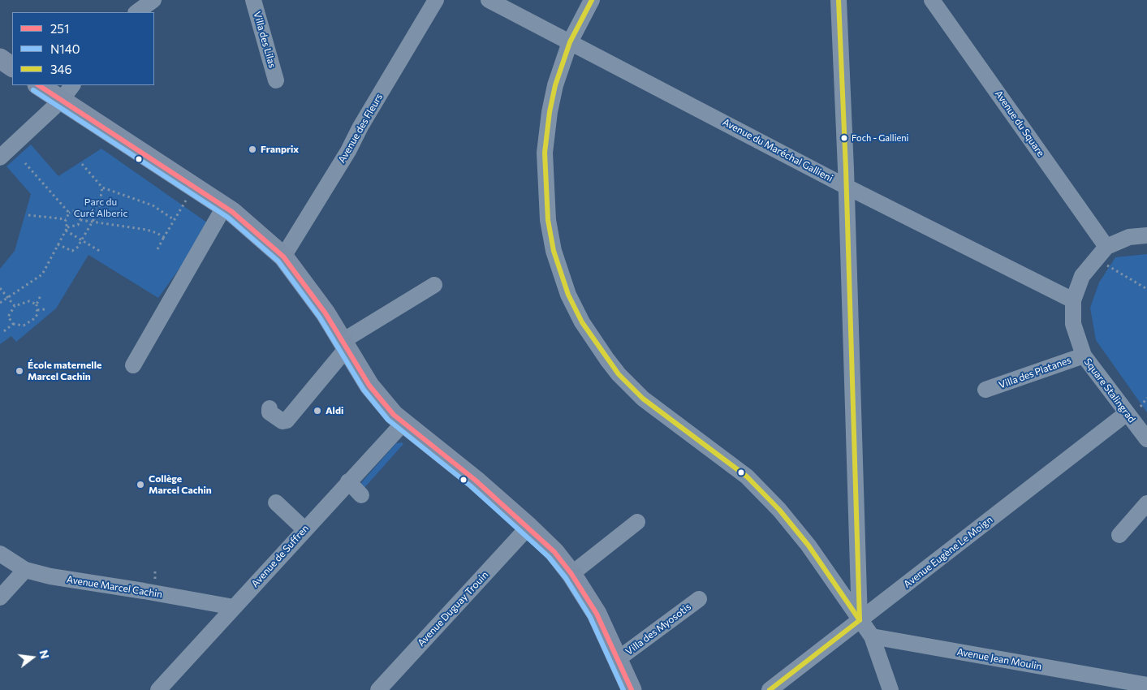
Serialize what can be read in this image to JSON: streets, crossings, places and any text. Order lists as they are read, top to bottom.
{
  "streets": {
    "street": [
      "Villa des Lilas",
      "Avenue du Square",
      "Avenue des Fleurs",
      "Avenue du Maréchal Gallieni",
      "Villa des Platanes",
      "Square Stalingrad",
      "Avenue Eugène Le Moign",
      "Avenue de Suffren",
      "Avenue Marcel Cachin",
      "Avenue Duguay Trouin",
      "Villa des Myosotis",
      "Avenue Jean Moulin"
    ]
  },
  "crossings": [
    ["Avenue du Square", "Square Stalingrad"],
    ["Avenue du Maréchal Gallieni", "Square Stalingrad"],
    ["Villa des Platanes", "Square Stalingrad"],
    ["Square Stalingrad", "Avenue Eugène Le Moign"],
    ["Avenue de Suffren", "Avenue Marcel Cachin"]
  ],
  "parks": ["Parc du Curé Alberic"],
  "places": [
    "Foch - Gallieni",
    "Franprix",
    "École maternelle Marcel Cachin",
    "Aldi",
    "Collège Marcel Cachin"
  ],
  "lines": ["transit line 346", "transit line 251", "transit line N140"],
  "legend": ["251", "N140", "346"],
  "north": "right"
}
